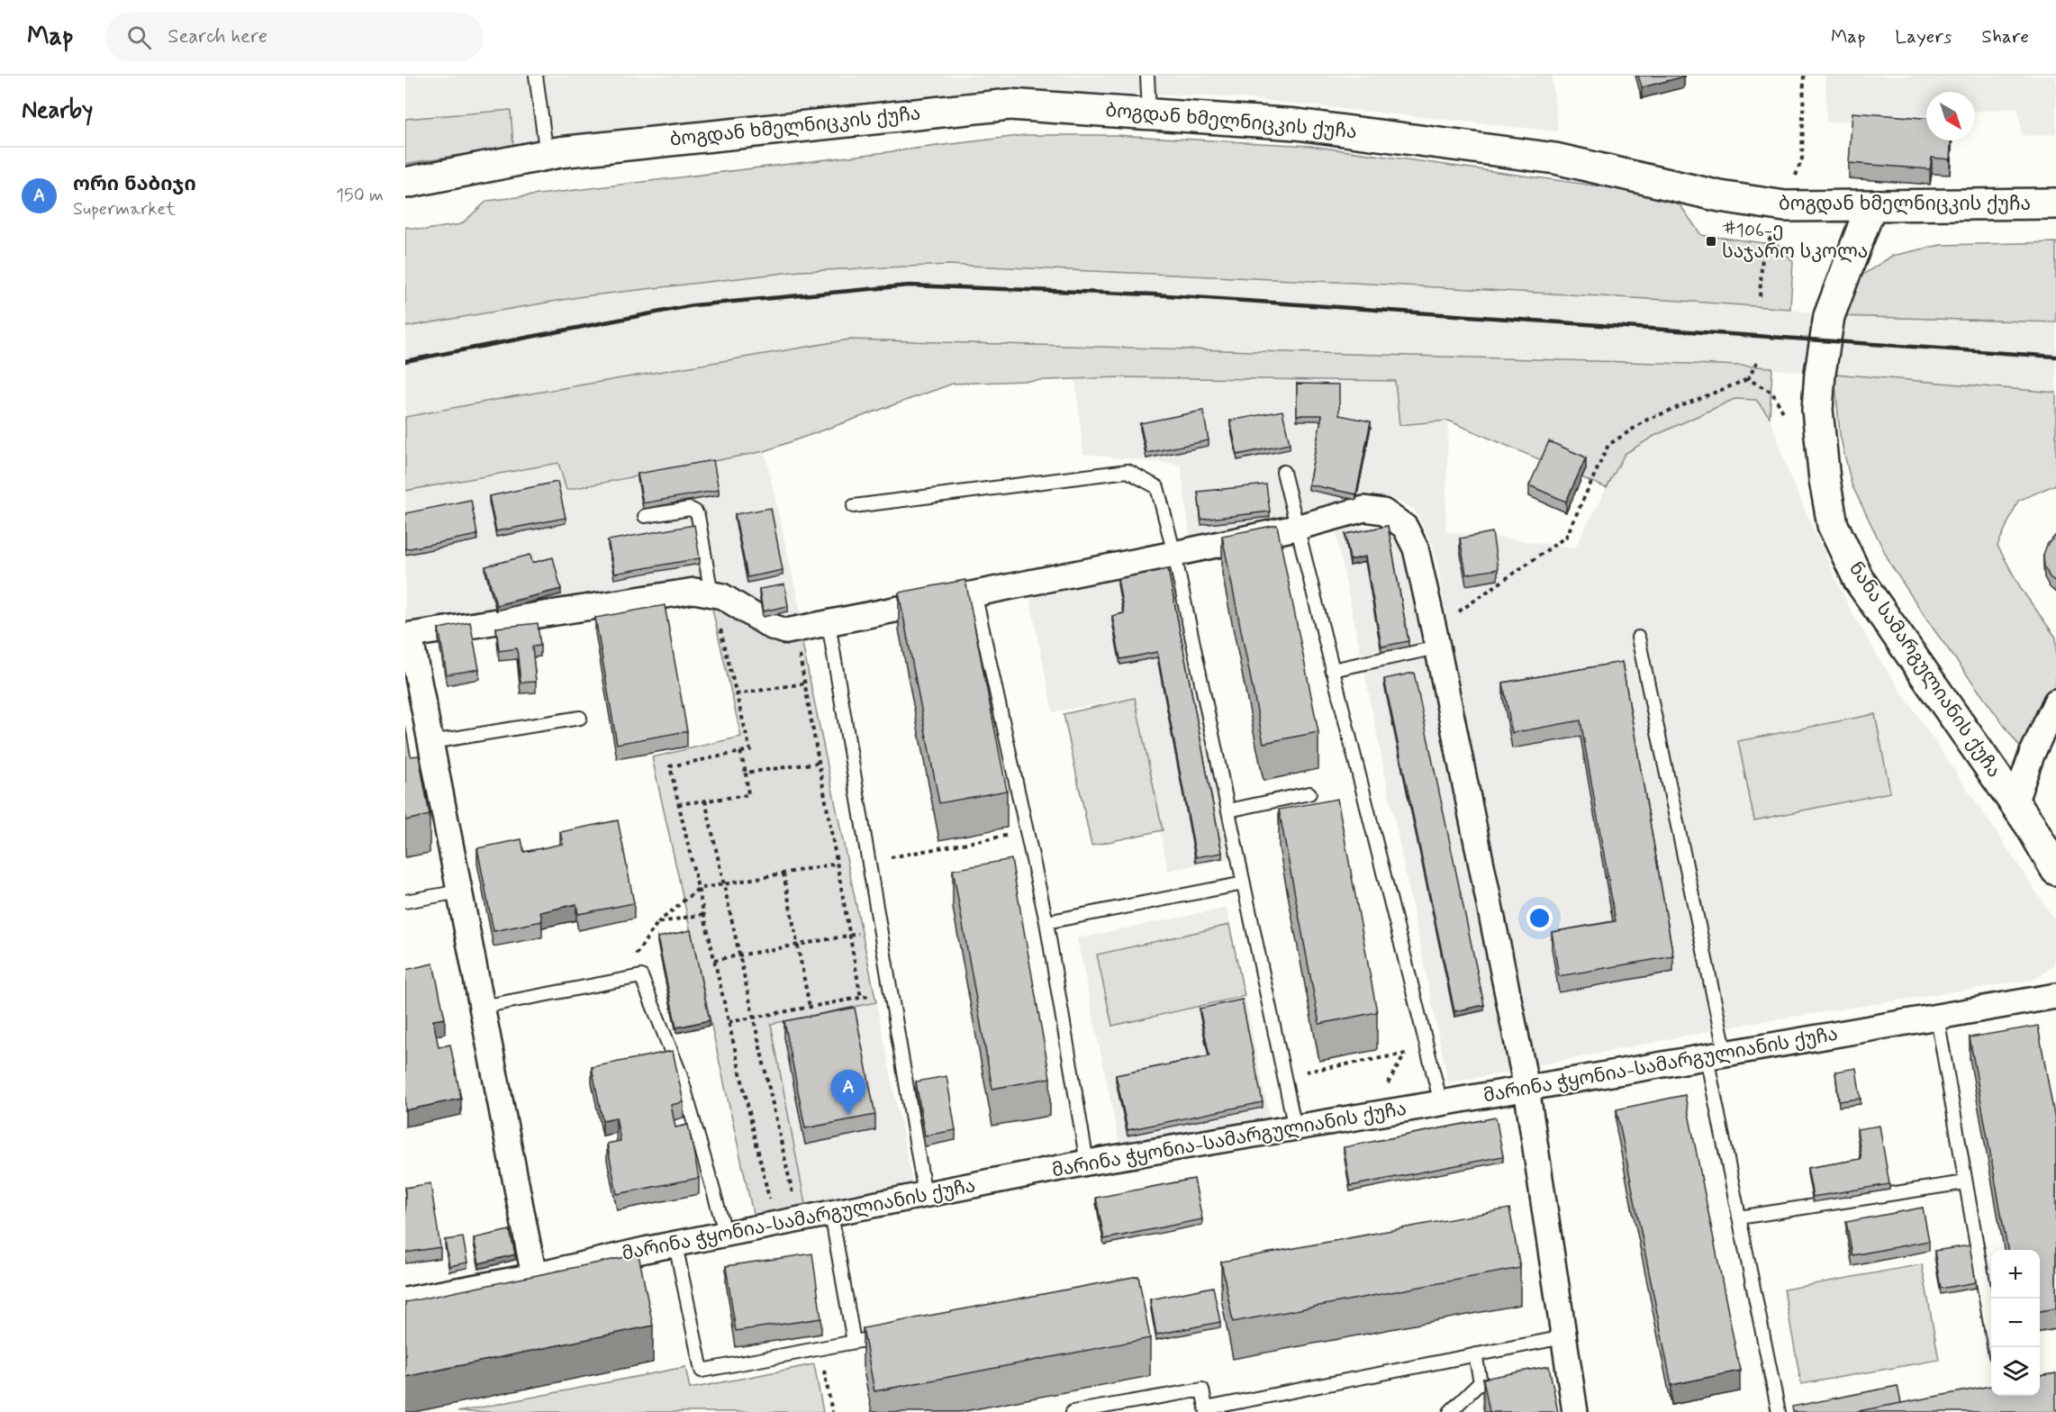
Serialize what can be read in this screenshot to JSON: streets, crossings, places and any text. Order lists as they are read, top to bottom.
{
  "streets": {
    "main road": ["ბოგდან ხმელნიცკის ქუჩა", "ნანა სამარგულიანის ქუჩა"],
    "street": ["მარინა ჭყონია-სამარგულიანის ქუჩა"]
  },
  "crossings": [
    ["ბოგდან ხმელნიცკის ქუჩა", "ნანა სამარგულიანის ქუჩა"]
  ],
  "places": {
    "transit": ["#106-ე საჯარო სკოლა"]
  },
  "north": "bottom right",
  "page": {
    "header": "Map",
    "search": "Search here",
    "nav": ["Map", "Layers", "Share"],
    "heading": "Nearby",
    "list": [
      {
        "mark": "A",
        "name": "ორი ნაბიჯი",
        "note": "Supermarket",
        "value": "150 m"
      }
    ],
    "pins": "A",
    "map_buttons": ["+", "−"]
  }
}
